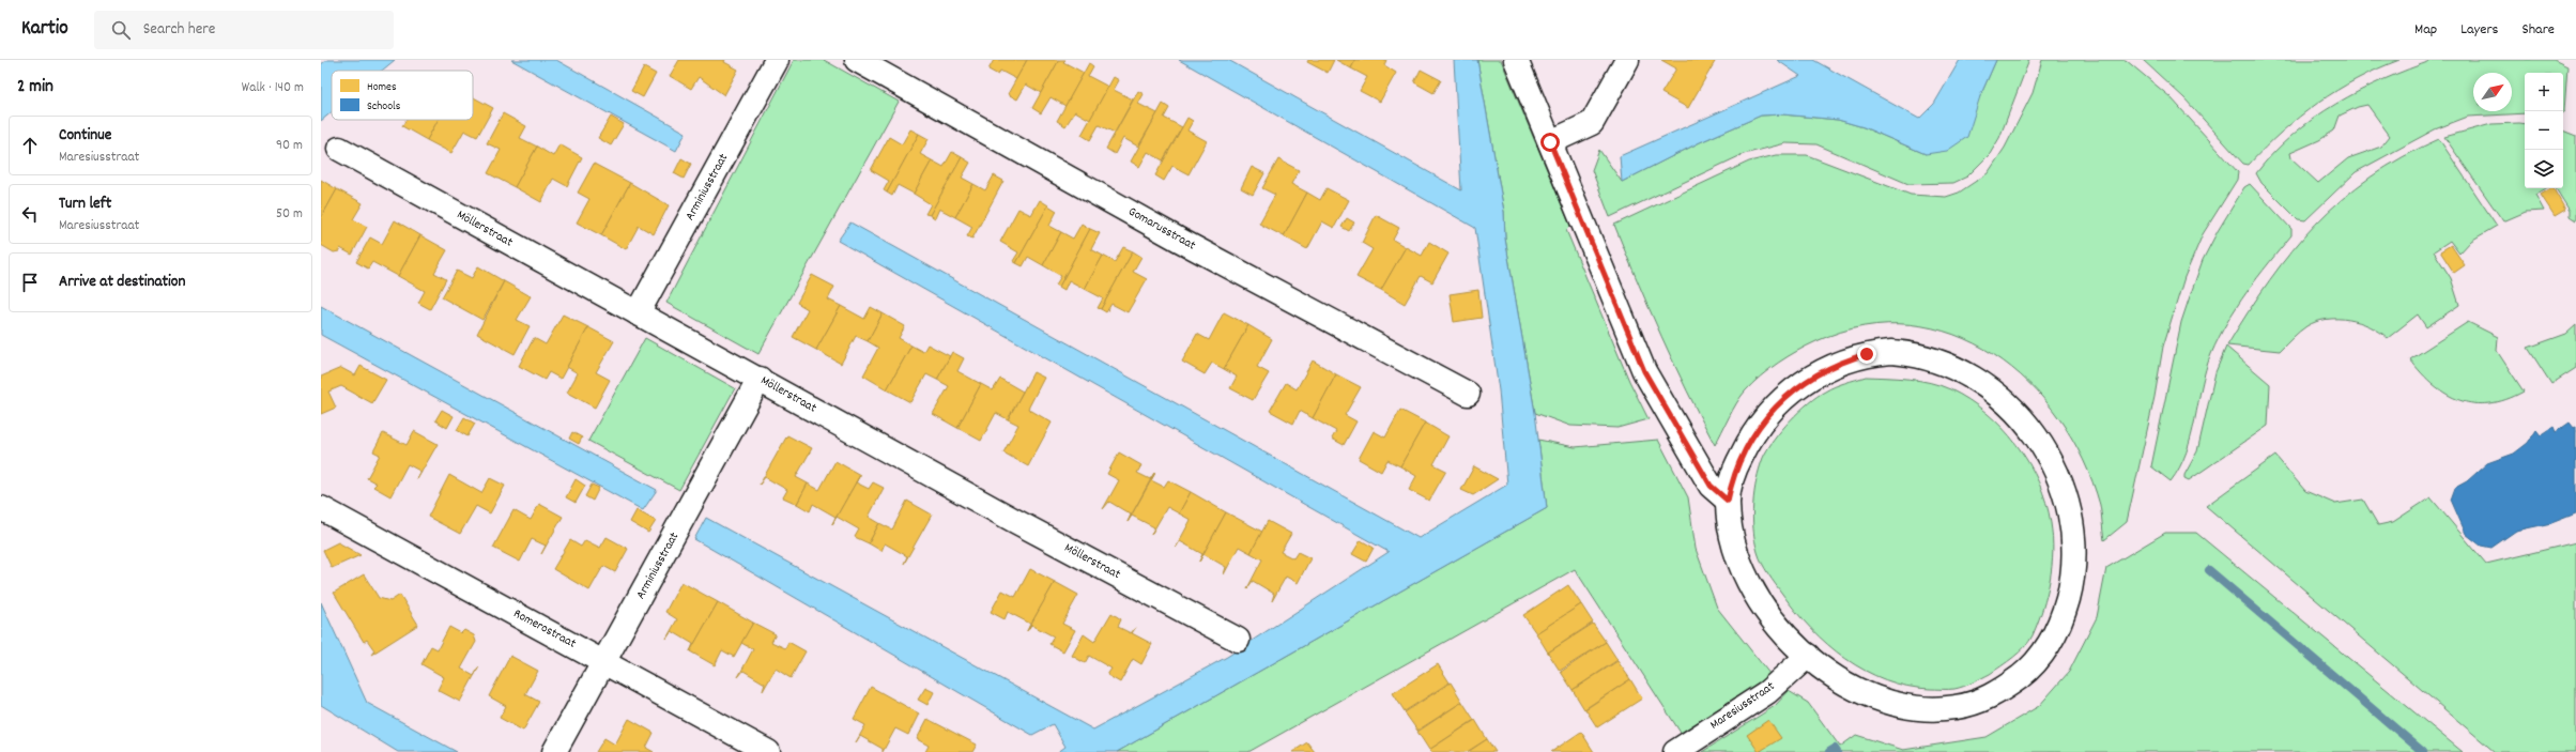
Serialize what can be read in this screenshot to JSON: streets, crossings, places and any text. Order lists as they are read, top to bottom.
{
  "streets": {
    "street": [
      "Arminiusstraat",
      "Möllerstraat",
      "Gomarusstraat",
      "Romerostraat",
      "Maresiusstraat"
    ]
  },
  "crossings": [
    ["Arminiusstraat", "Möllerstraat"],
    ["Arminiusstraat", "Romerostraat"]
  ],
  "legend": ["Homes", "Schools"],
  "north": "top right",
  "page": {
    "header": "Kartio",
    "search": "Search here",
    "nav": ["Map", "Layers", "Share"],
    "heading": ["2 min", "Walk · 140 m"],
    "map_buttons": ["+", "−"],
    "list": [
      ["Continue", "Maresiusstraat", "90 m"],
      ["Turn left", "Maresiusstraat", "50 m"],
      "Arrive at destination"
    ]
  }
}
